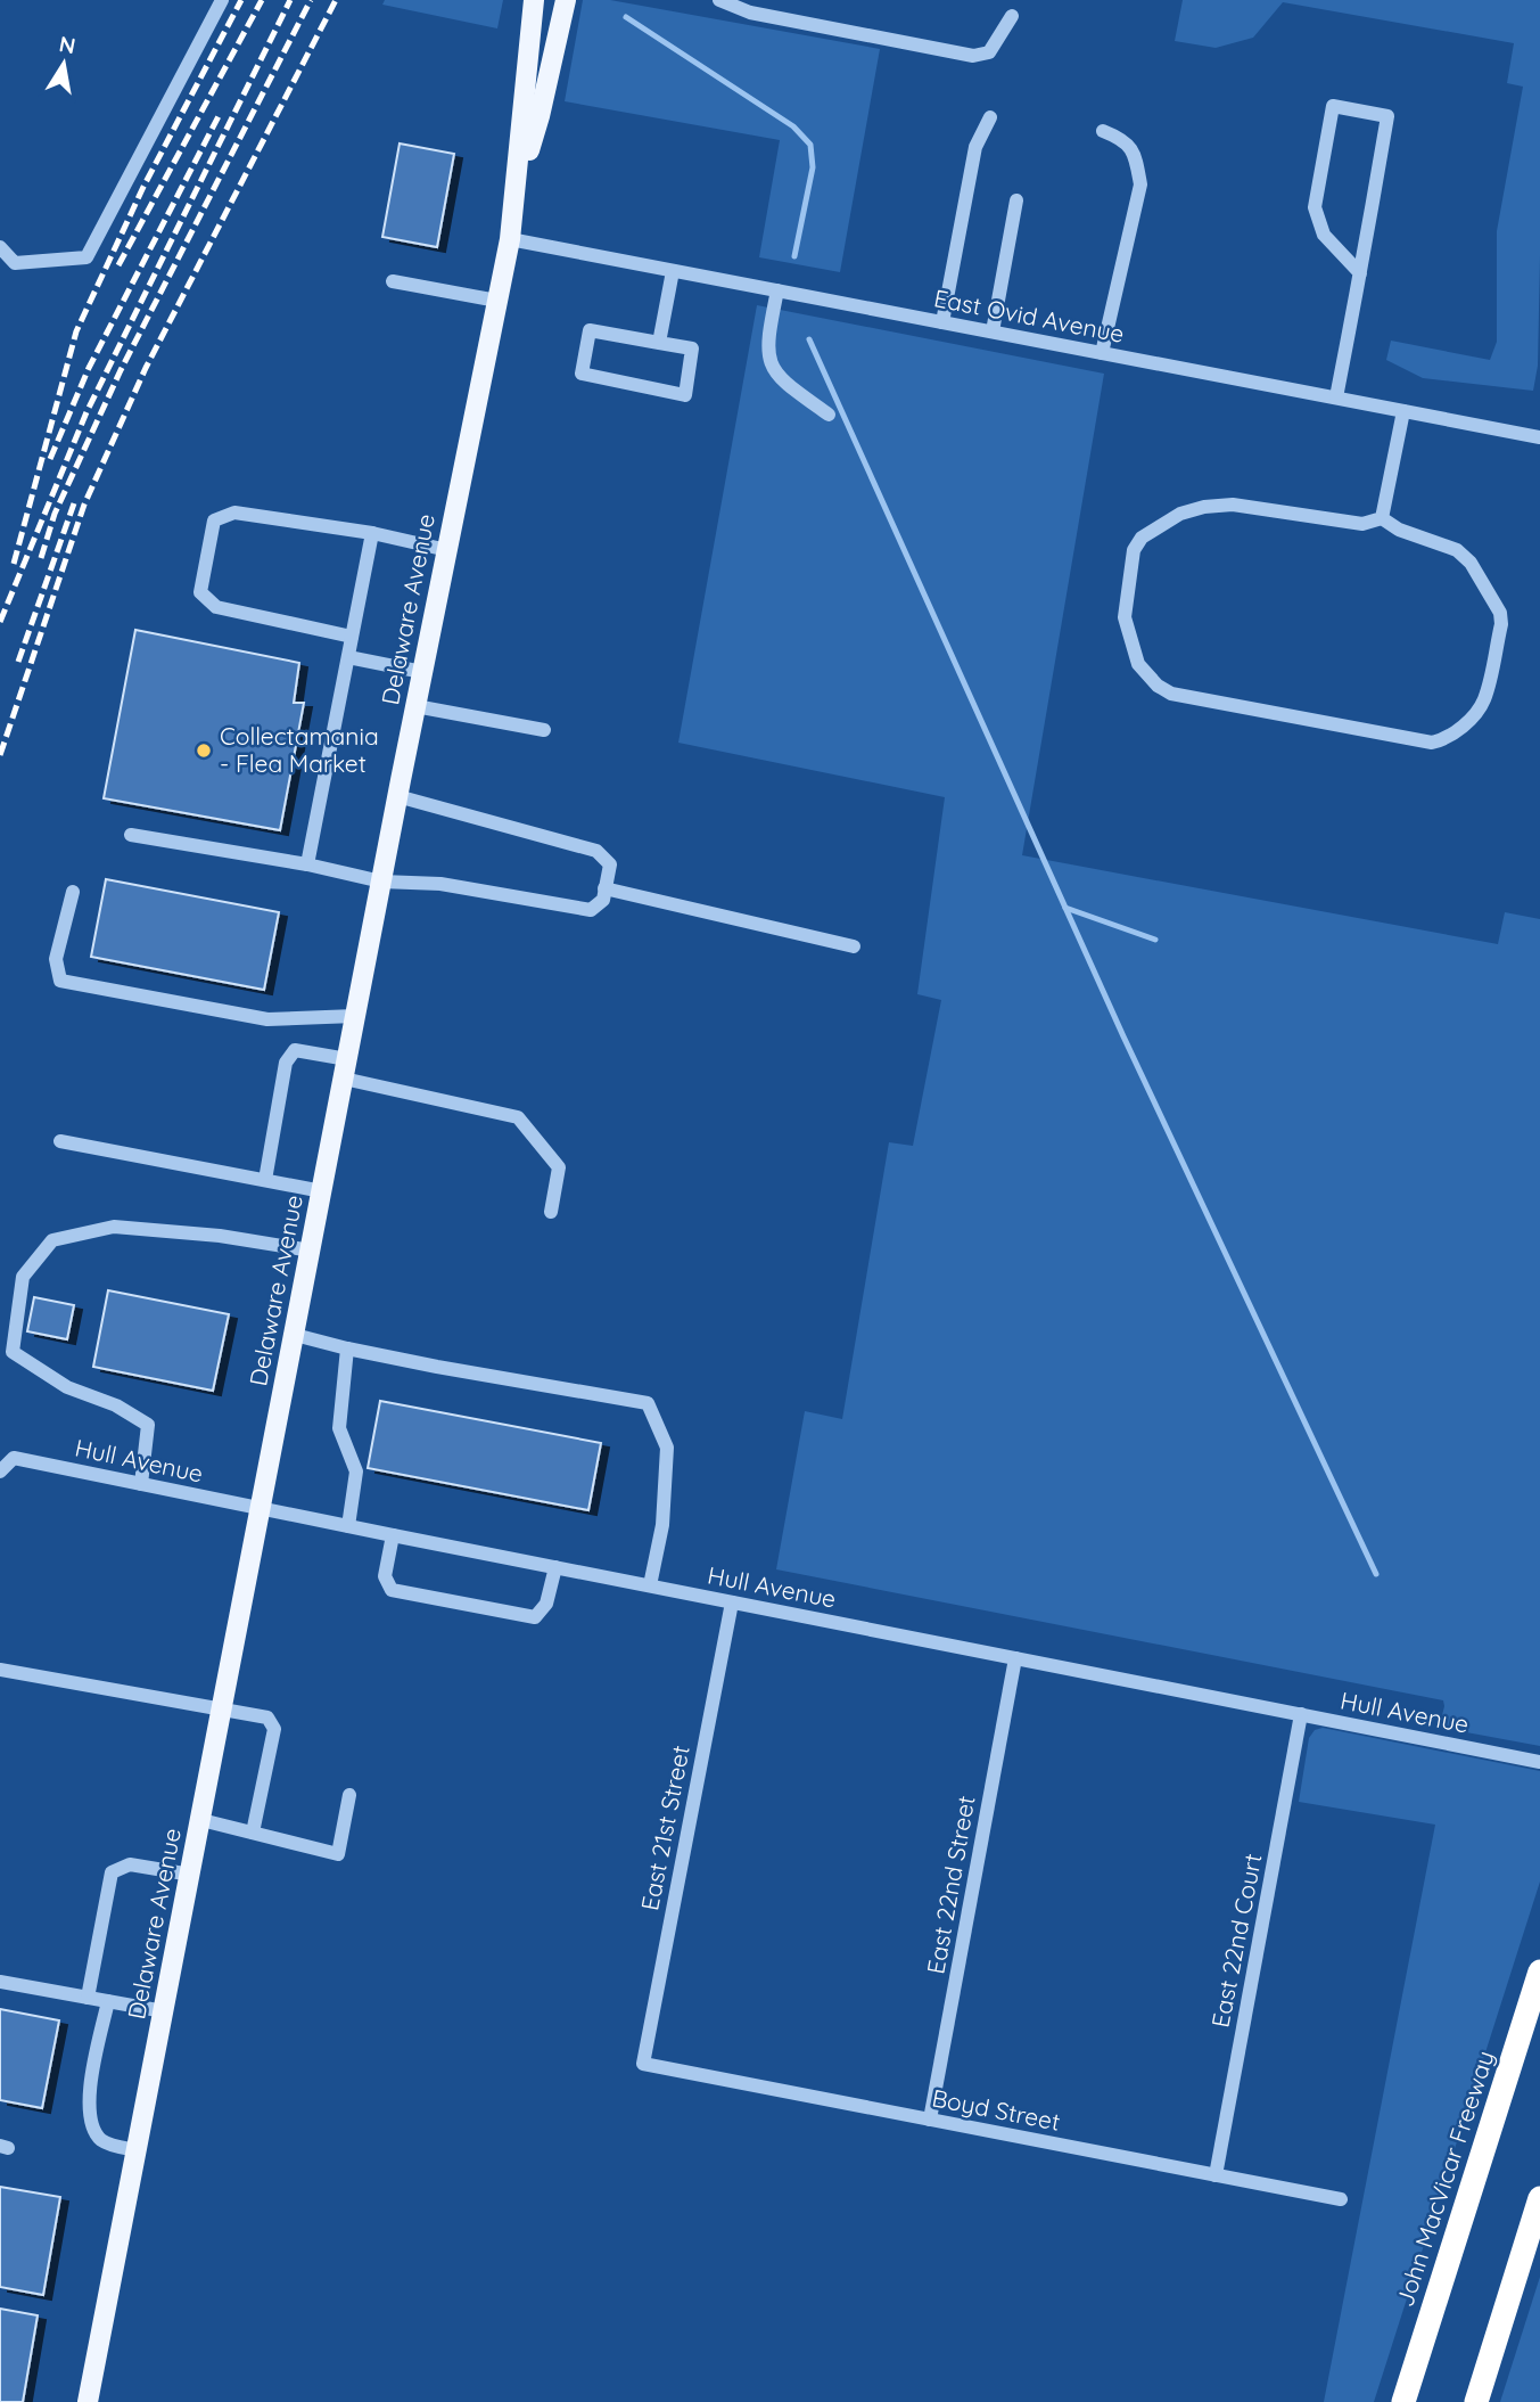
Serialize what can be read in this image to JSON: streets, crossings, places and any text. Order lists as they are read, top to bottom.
{
  "streets": {
    "highway": ["John MacVicar Freeway"],
    "main road": ["Delaware Avenue"],
    "street": [
      "East Ovid Avenue",
      "Hull Avenue",
      "East 21st Street",
      "East 22nd Street",
      "East 22nd Court",
      "Boyd Street"
    ]
  },
  "crossings": [
    ["East Ovid Avenue", "Delaware Avenue"],
    ["Delaware Avenue", "Hull Avenue"],
    ["Hull Avenue", "East 21st Street"],
    ["Hull Avenue", "East 22nd Street"],
    ["Hull Avenue", "East 22nd Court"],
    ["East 21st Street", "Boyd Street"],
    ["East 22nd Street", "Boyd Street"],
    ["East 22nd Court", "Boyd Street"]
  ],
  "places": ["Collectamania - Flea Market"],
  "north": "top"
}
